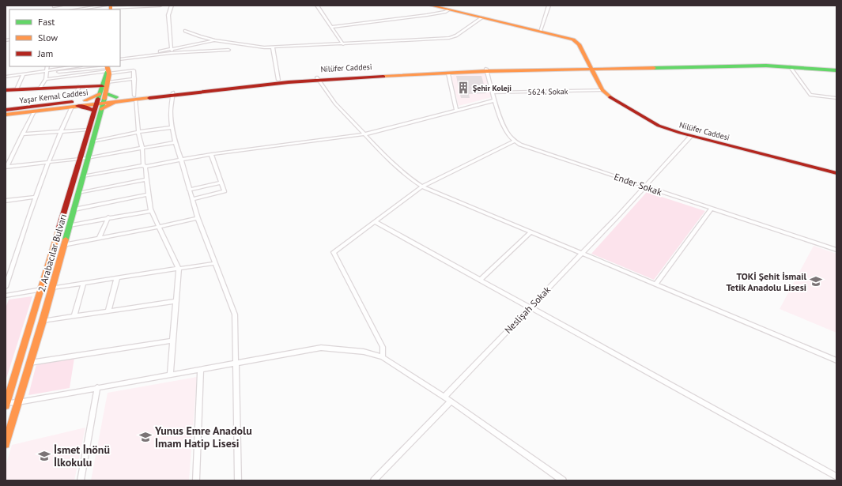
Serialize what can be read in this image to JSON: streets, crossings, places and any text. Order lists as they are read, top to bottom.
{
  "streets": {
    "street": [
      "Nilüfer Caddesi",
      "5624. Sokak",
      "Yaşar Kemal Caddesi",
      "Ender Sokak",
      "2. Arabacılar Bulvarı",
      "Neslişah Sokak"
    ]
  },
  "crossings": [
    ["Nilüfer Caddesi", "5624. Sokak"],
    ["Nilüfer Caddesi", "Ender Sokak"],
    ["Nilüfer Caddesi", "Neslişah Sokak"],
    ["5624. Sokak", "Ender Sokak"],
    ["Yaşar Kemal Caddesi", "2. Arabacılar Bulvarı"],
    ["Ender Sokak", "Neslişah Sokak"]
  ],
  "places": {
    "building": ["Şehir Koleji"],
    "school or university": ["TOKİ Şehit İsmail Tetik Anadolu Lisesi", "Yunus Emre Anadolu İmam Hatip Lisesi", "İsmet İnönü İlkokulu"]
  },
  "legend": ["Fast", "Slow", "Jam"]
}
